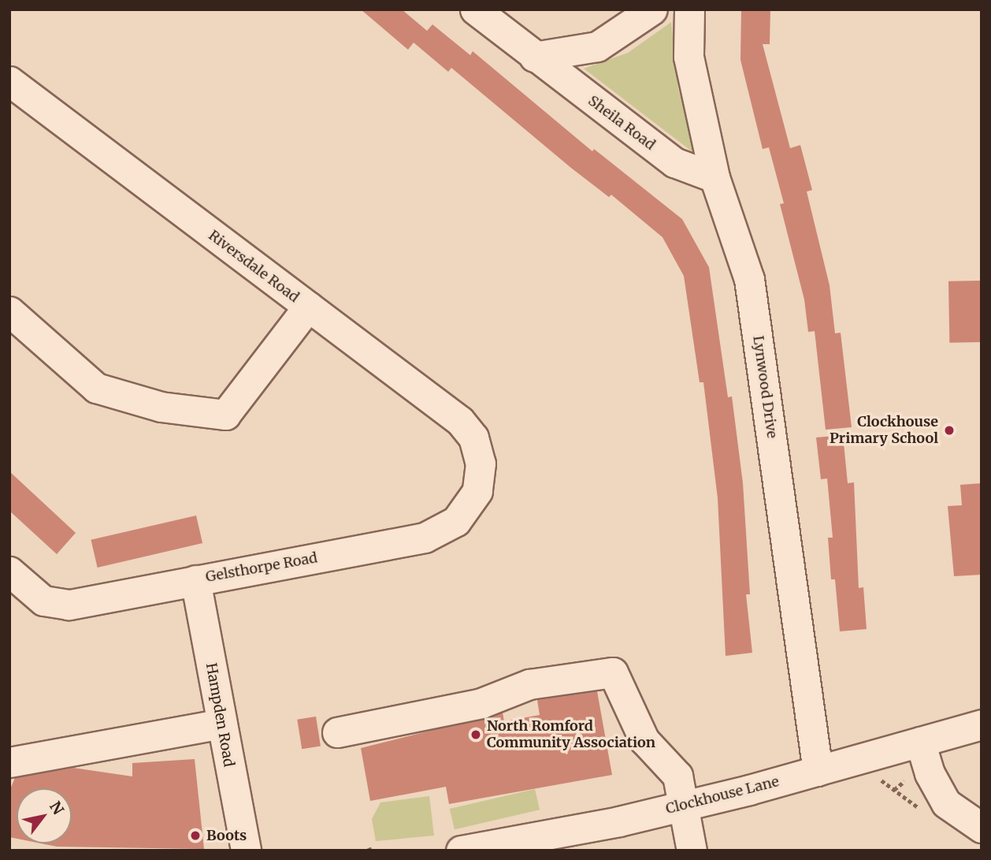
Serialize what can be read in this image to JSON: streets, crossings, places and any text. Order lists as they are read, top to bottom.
{
  "streets": {
    "street": [
      "Sheila Road",
      "Riversdale Road",
      "Lynwood Drive",
      "Gelsthorpe Road",
      "Hampden Road",
      "Clockhouse Lane"
    ]
  },
  "crossings": [
    ["Sheila Road", "Lynwood Drive"],
    ["Riversdale Road", "Gelsthorpe Road"],
    ["Lynwood Drive", "Clockhouse Lane"],
    ["Gelsthorpe Road", "Hampden Road"]
  ],
  "places": ["Clockhouse Primary School", "North Romford Community Association", "Boots"],
  "north": "top right"
}
